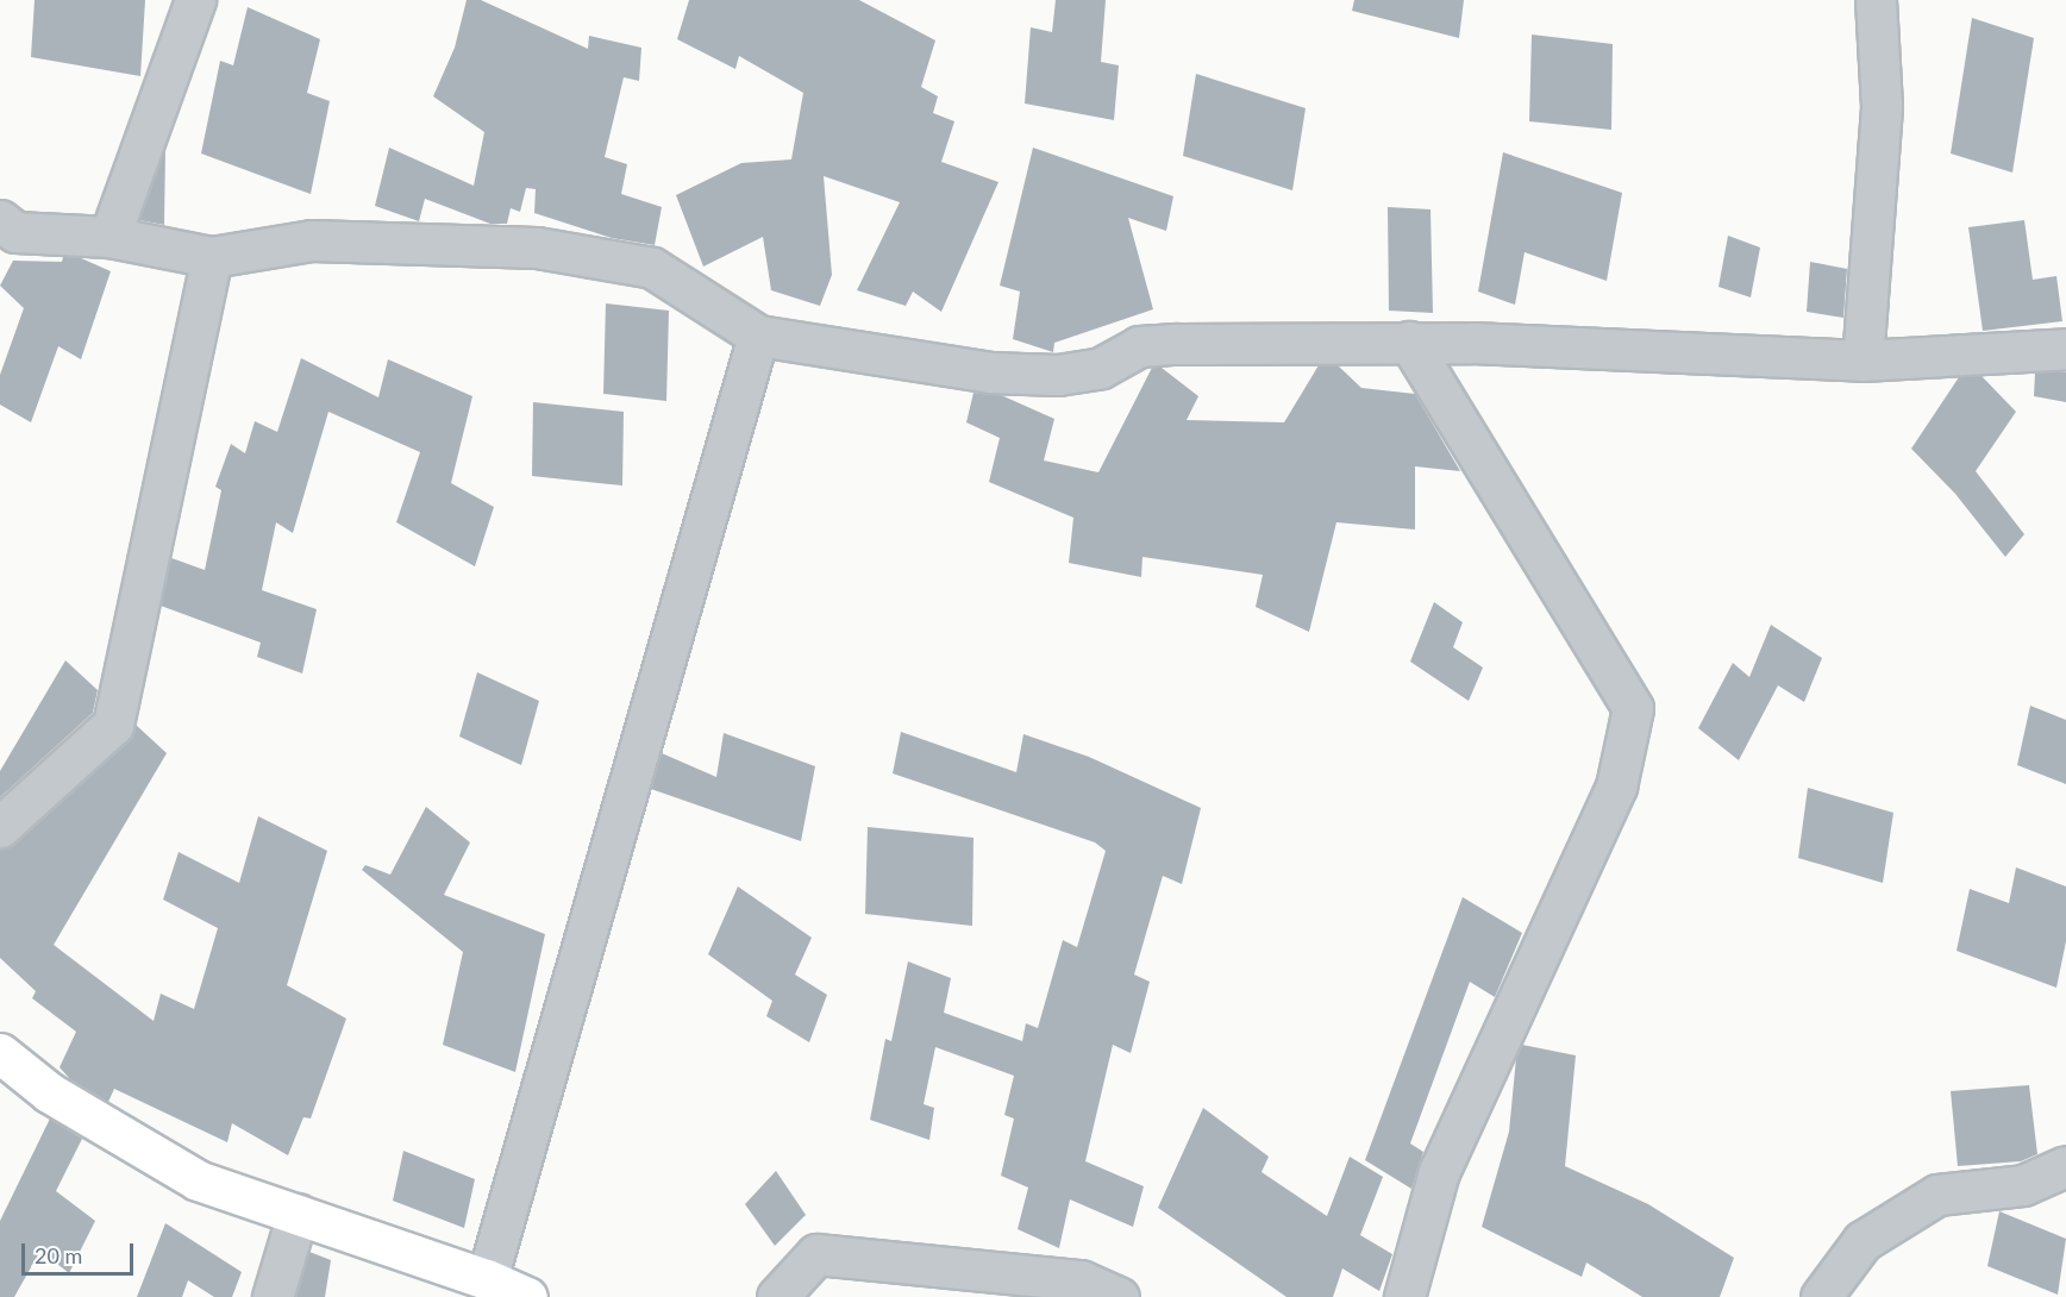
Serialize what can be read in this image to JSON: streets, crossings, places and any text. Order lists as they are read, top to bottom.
{
  "scale_bar": "20 m"
}
